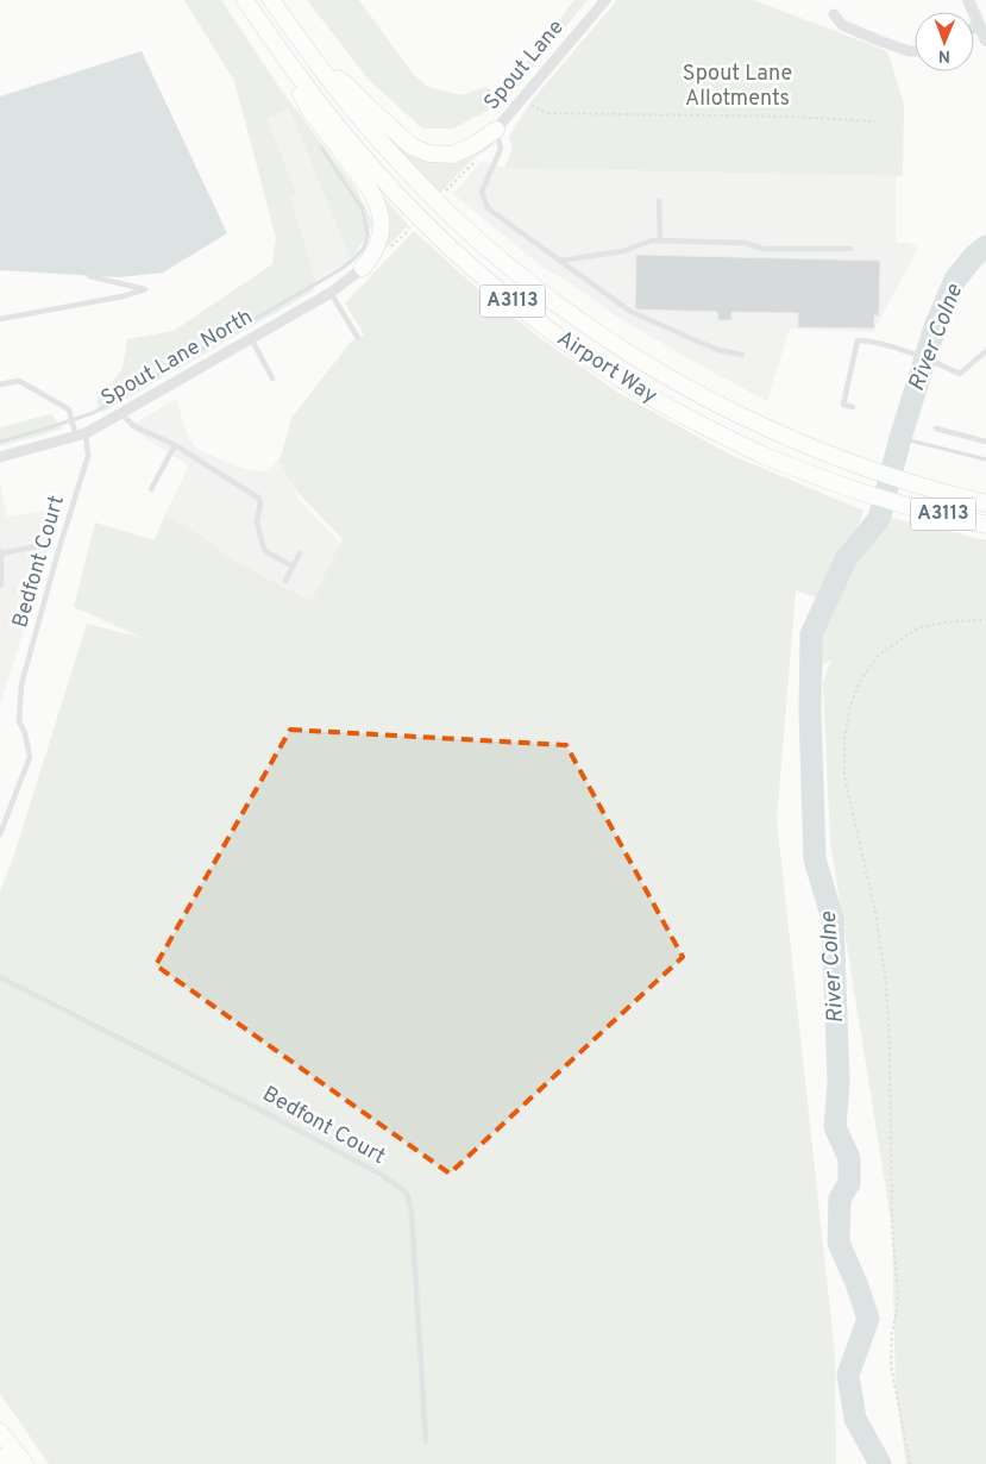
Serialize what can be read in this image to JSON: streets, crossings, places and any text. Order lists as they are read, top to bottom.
{
  "streets": {
    "main road": ["A3113", "Airport Way"],
    "street": ["Spout Lane", "Spout Lane North"],
    "lane": ["Bedfont Court"]
  },
  "crossings": [
    ["Spout Lane North", "Bedfont Court"]
  ],
  "water": ["River Colne"],
  "parks": ["Spout Lane Allotments"],
  "north": "bottom"
}
